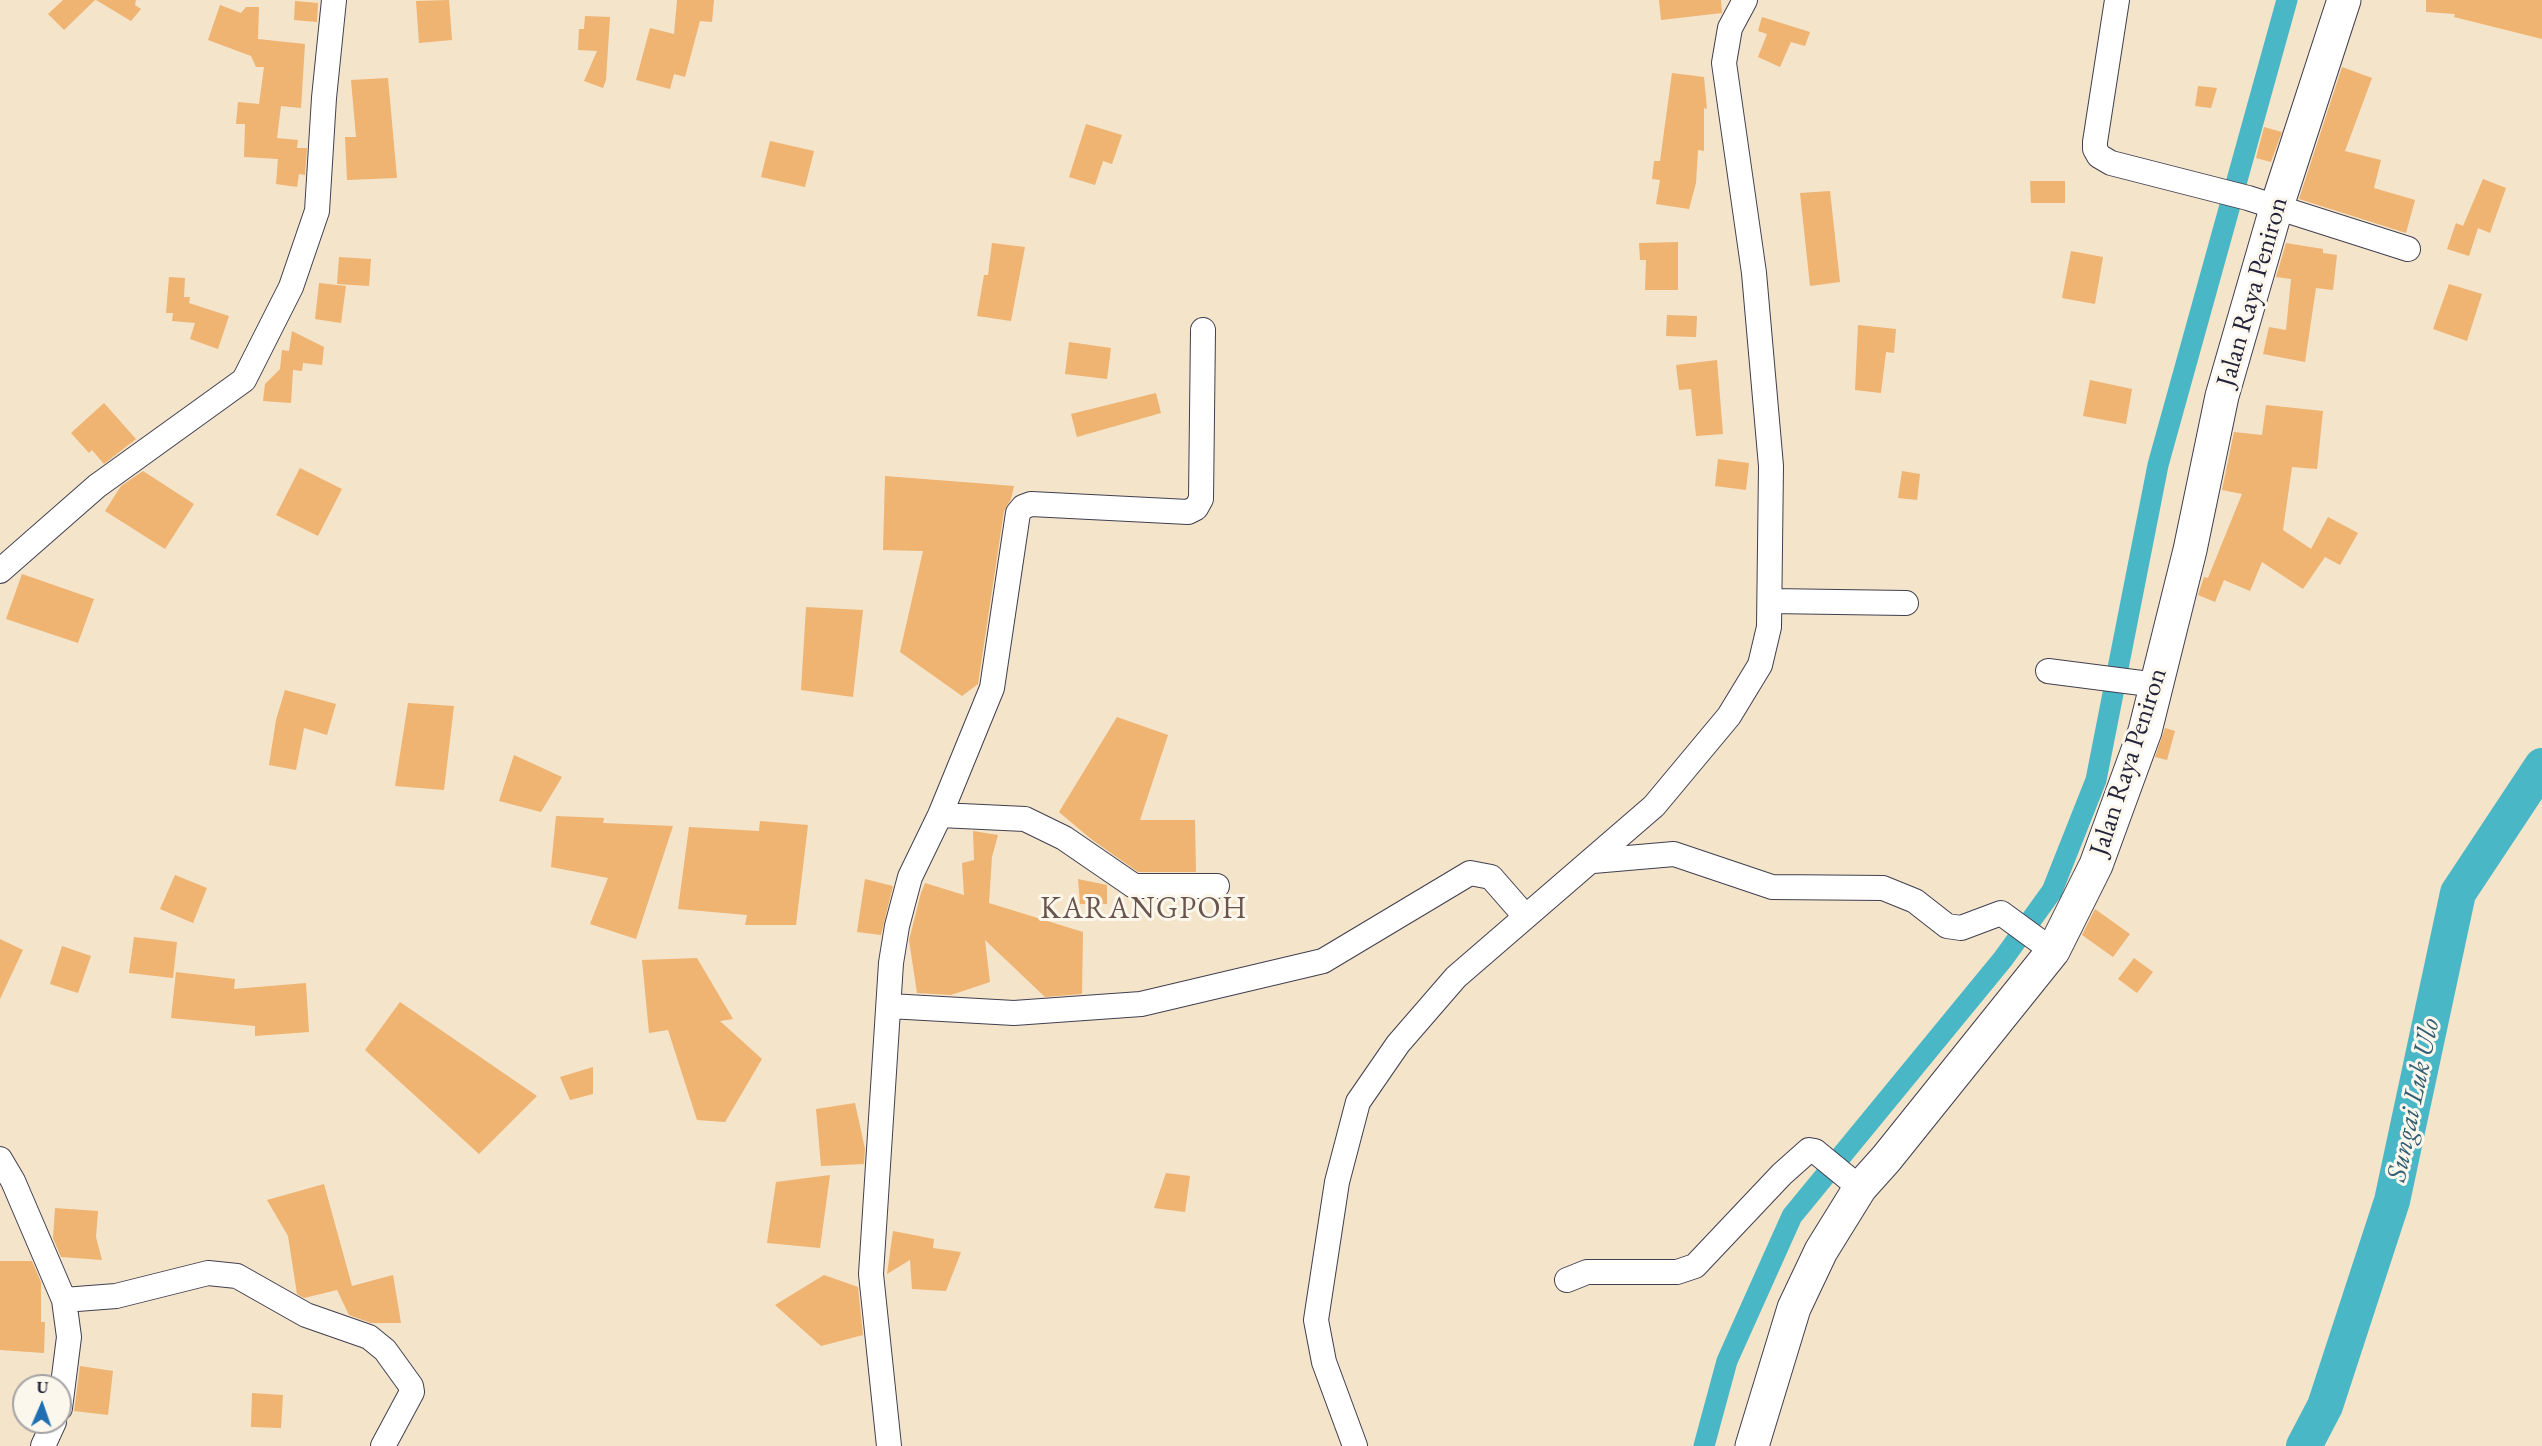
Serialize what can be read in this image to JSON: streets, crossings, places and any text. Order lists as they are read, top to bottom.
{
  "streets": {
    "main road": ["Jalan Raya Peniron"]
  },
  "districts": ["KARANGPOH"],
  "water": ["Sungai Luk Ulo"],
  "north": "top"
}
